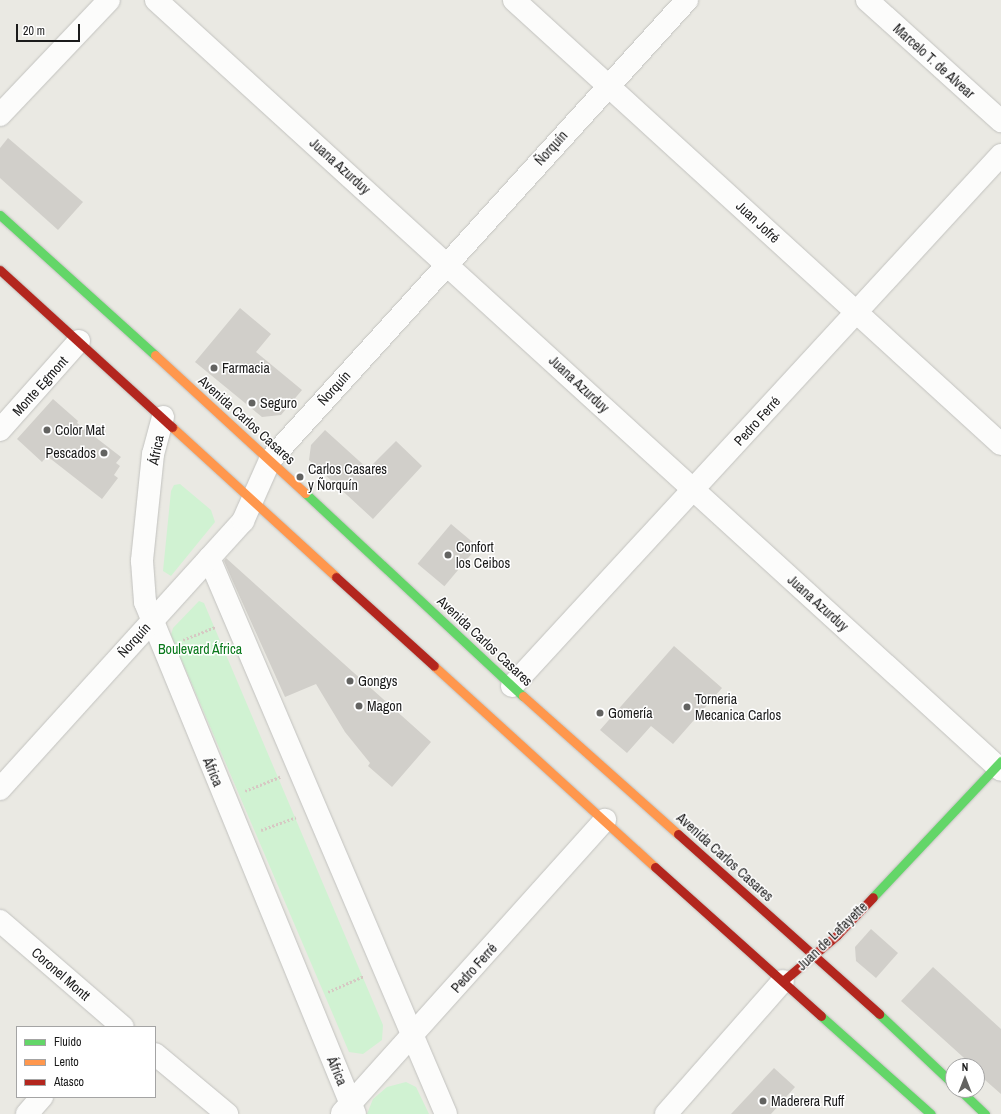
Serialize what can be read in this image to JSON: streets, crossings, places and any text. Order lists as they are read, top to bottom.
{
  "streets": {
    "main road": ["Avenida Carlos Casares", "Juan de Lafayette"],
    "street": [
      "Marcelo T. de Alvear",
      "Ñorquín",
      "Juana Azurduy",
      "Juan Jofré",
      "Monte Egmont",
      "Pedro Ferré",
      "África",
      "Coronel Montt"
    ]
  },
  "crossings": [
    ["Ñorquín", "Juana Azurduy"],
    ["Ñorquín", "Juan Jofré"],
    ["Ñorquín", "Avenida Carlos Casares"],
    ["Ñorquín", "África"],
    ["Juana Azurduy", "Pedro Ferré"],
    ["Juana Azurduy", "Juan de Lafayette"],
    ["Juan Jofré", "Pedro Ferré"],
    ["Avenida Carlos Casares", "Pedro Ferré"],
    ["Avenida Carlos Casares", "Juan de Lafayette"],
    ["Pedro Ferré", "África"]
  ],
  "parks": ["Boulevard África"],
  "places": [
    "Farmacia",
    "Seguro",
    "Color Mat",
    "Pescados",
    "Carlos Casares y Ñorquín",
    "Confort los Ceibos",
    "Gongys",
    "Magon",
    "Torneria Mecanica Carlos",
    "Gomería",
    "Maderera Ruff"
  ],
  "legend": ["Fluido", "Lento", "Atasco"],
  "scale_bar": "20 m",
  "north": "top"
}
